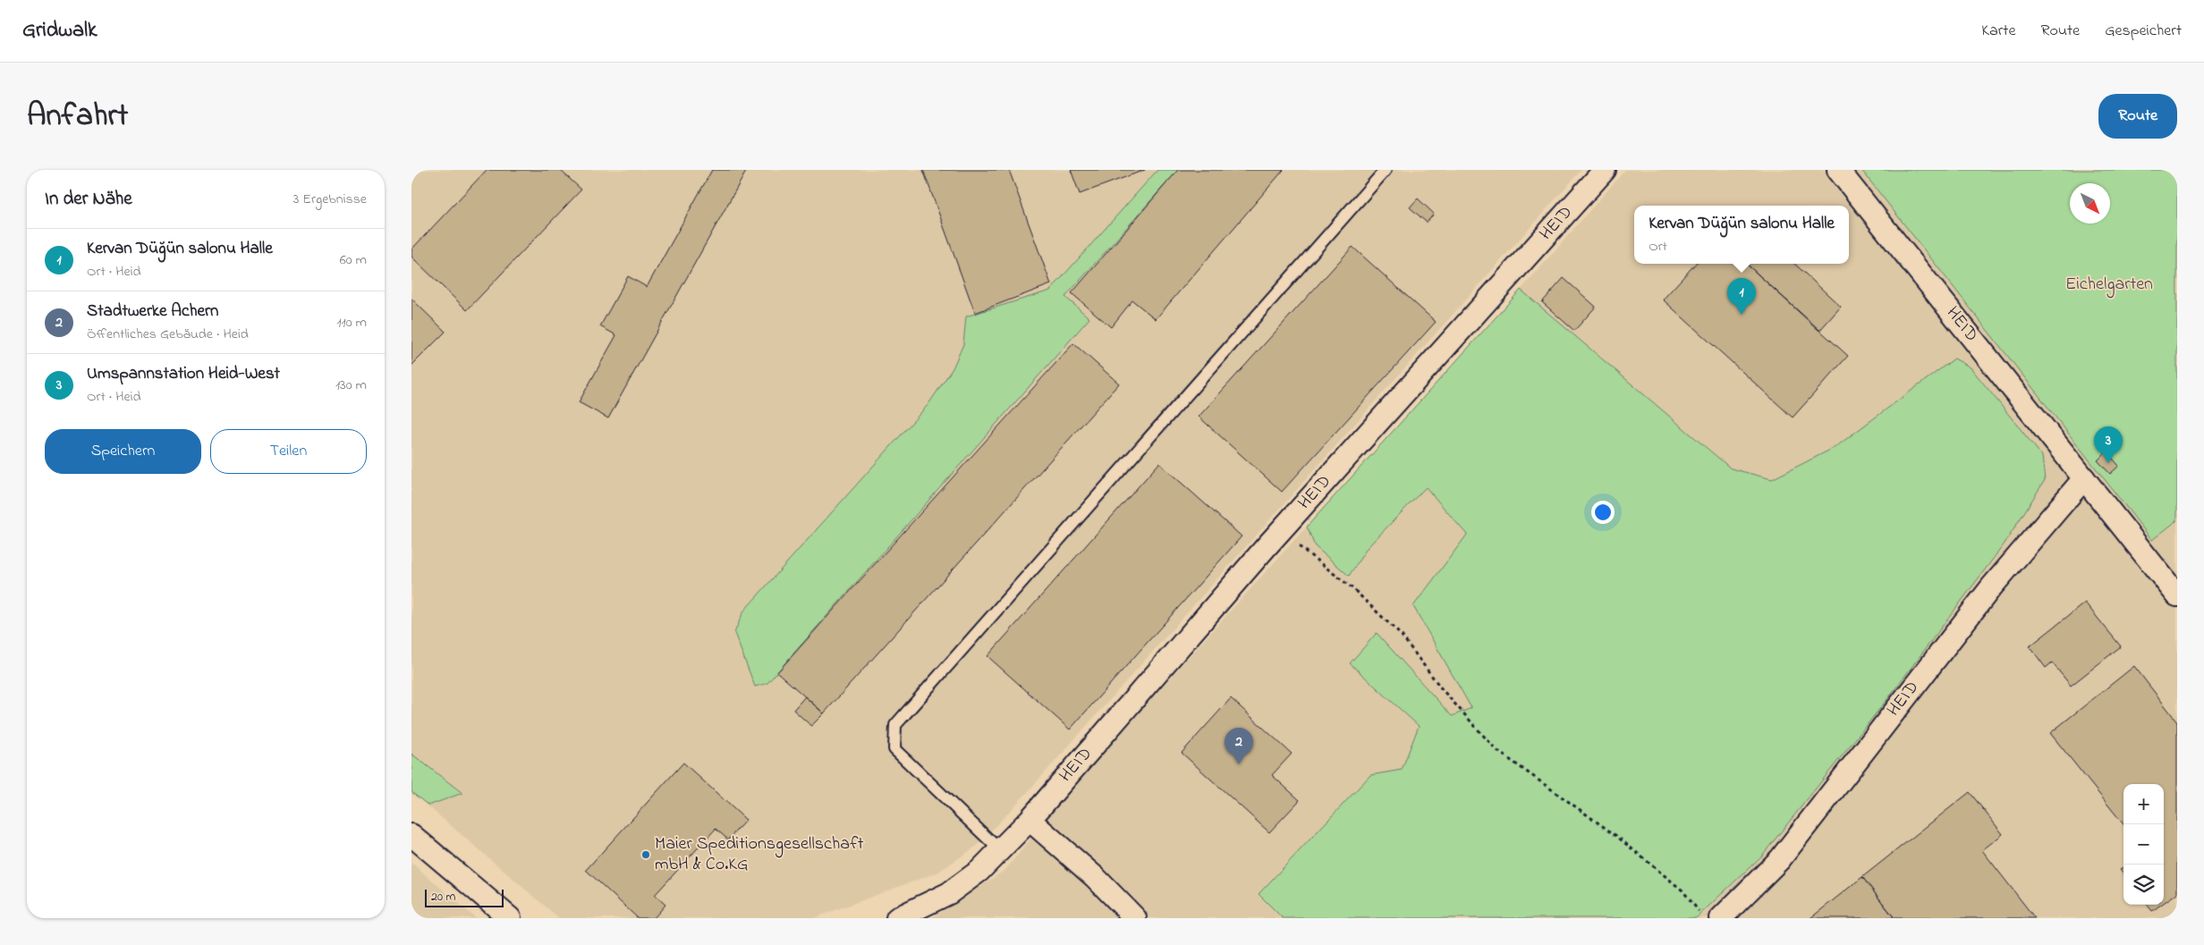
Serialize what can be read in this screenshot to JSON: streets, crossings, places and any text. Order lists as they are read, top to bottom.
{
  "streets": {
    "street": ["HEID"]
  },
  "parks": ["Eichelgarten"],
  "places": ["Maier Speditionsgesellschaft mbH & Co.KG"],
  "scale_bar": "20 m",
  "north": "bottom right",
  "page": {
    "header": "Gridwalk",
    "nav": ["Karte", "Route", "Gespeichert"],
    "title": "Anfahrt",
    "buttons": [
      "Route",
      ["Speichern", "Teilen"]
    ],
    "heading": ["In der Nähe", "3 Ergebnisse"],
    "popup": ["Kervan Düğün salonu Halle", "Ort"],
    "list": [
      {
        "mark": "1",
        "name": "Kervan Düğün salonu Halle",
        "note": "Ort · Heid",
        "value": "60 m"
      },
      {
        "mark": "2",
        "name": "Stadtwerke Achern",
        "note": "Öffentliches Gebäude · Heid",
        "value": "110 m"
      },
      {
        "mark": "3",
        "name": "Umspannstation Heid-West",
        "note": "Ort · Heid",
        "value": "130 m"
      }
    ],
    "pins": ["1", "3", "2"],
    "map_buttons": ["+", "−"],
    "scale": "20 m"
  }
}
